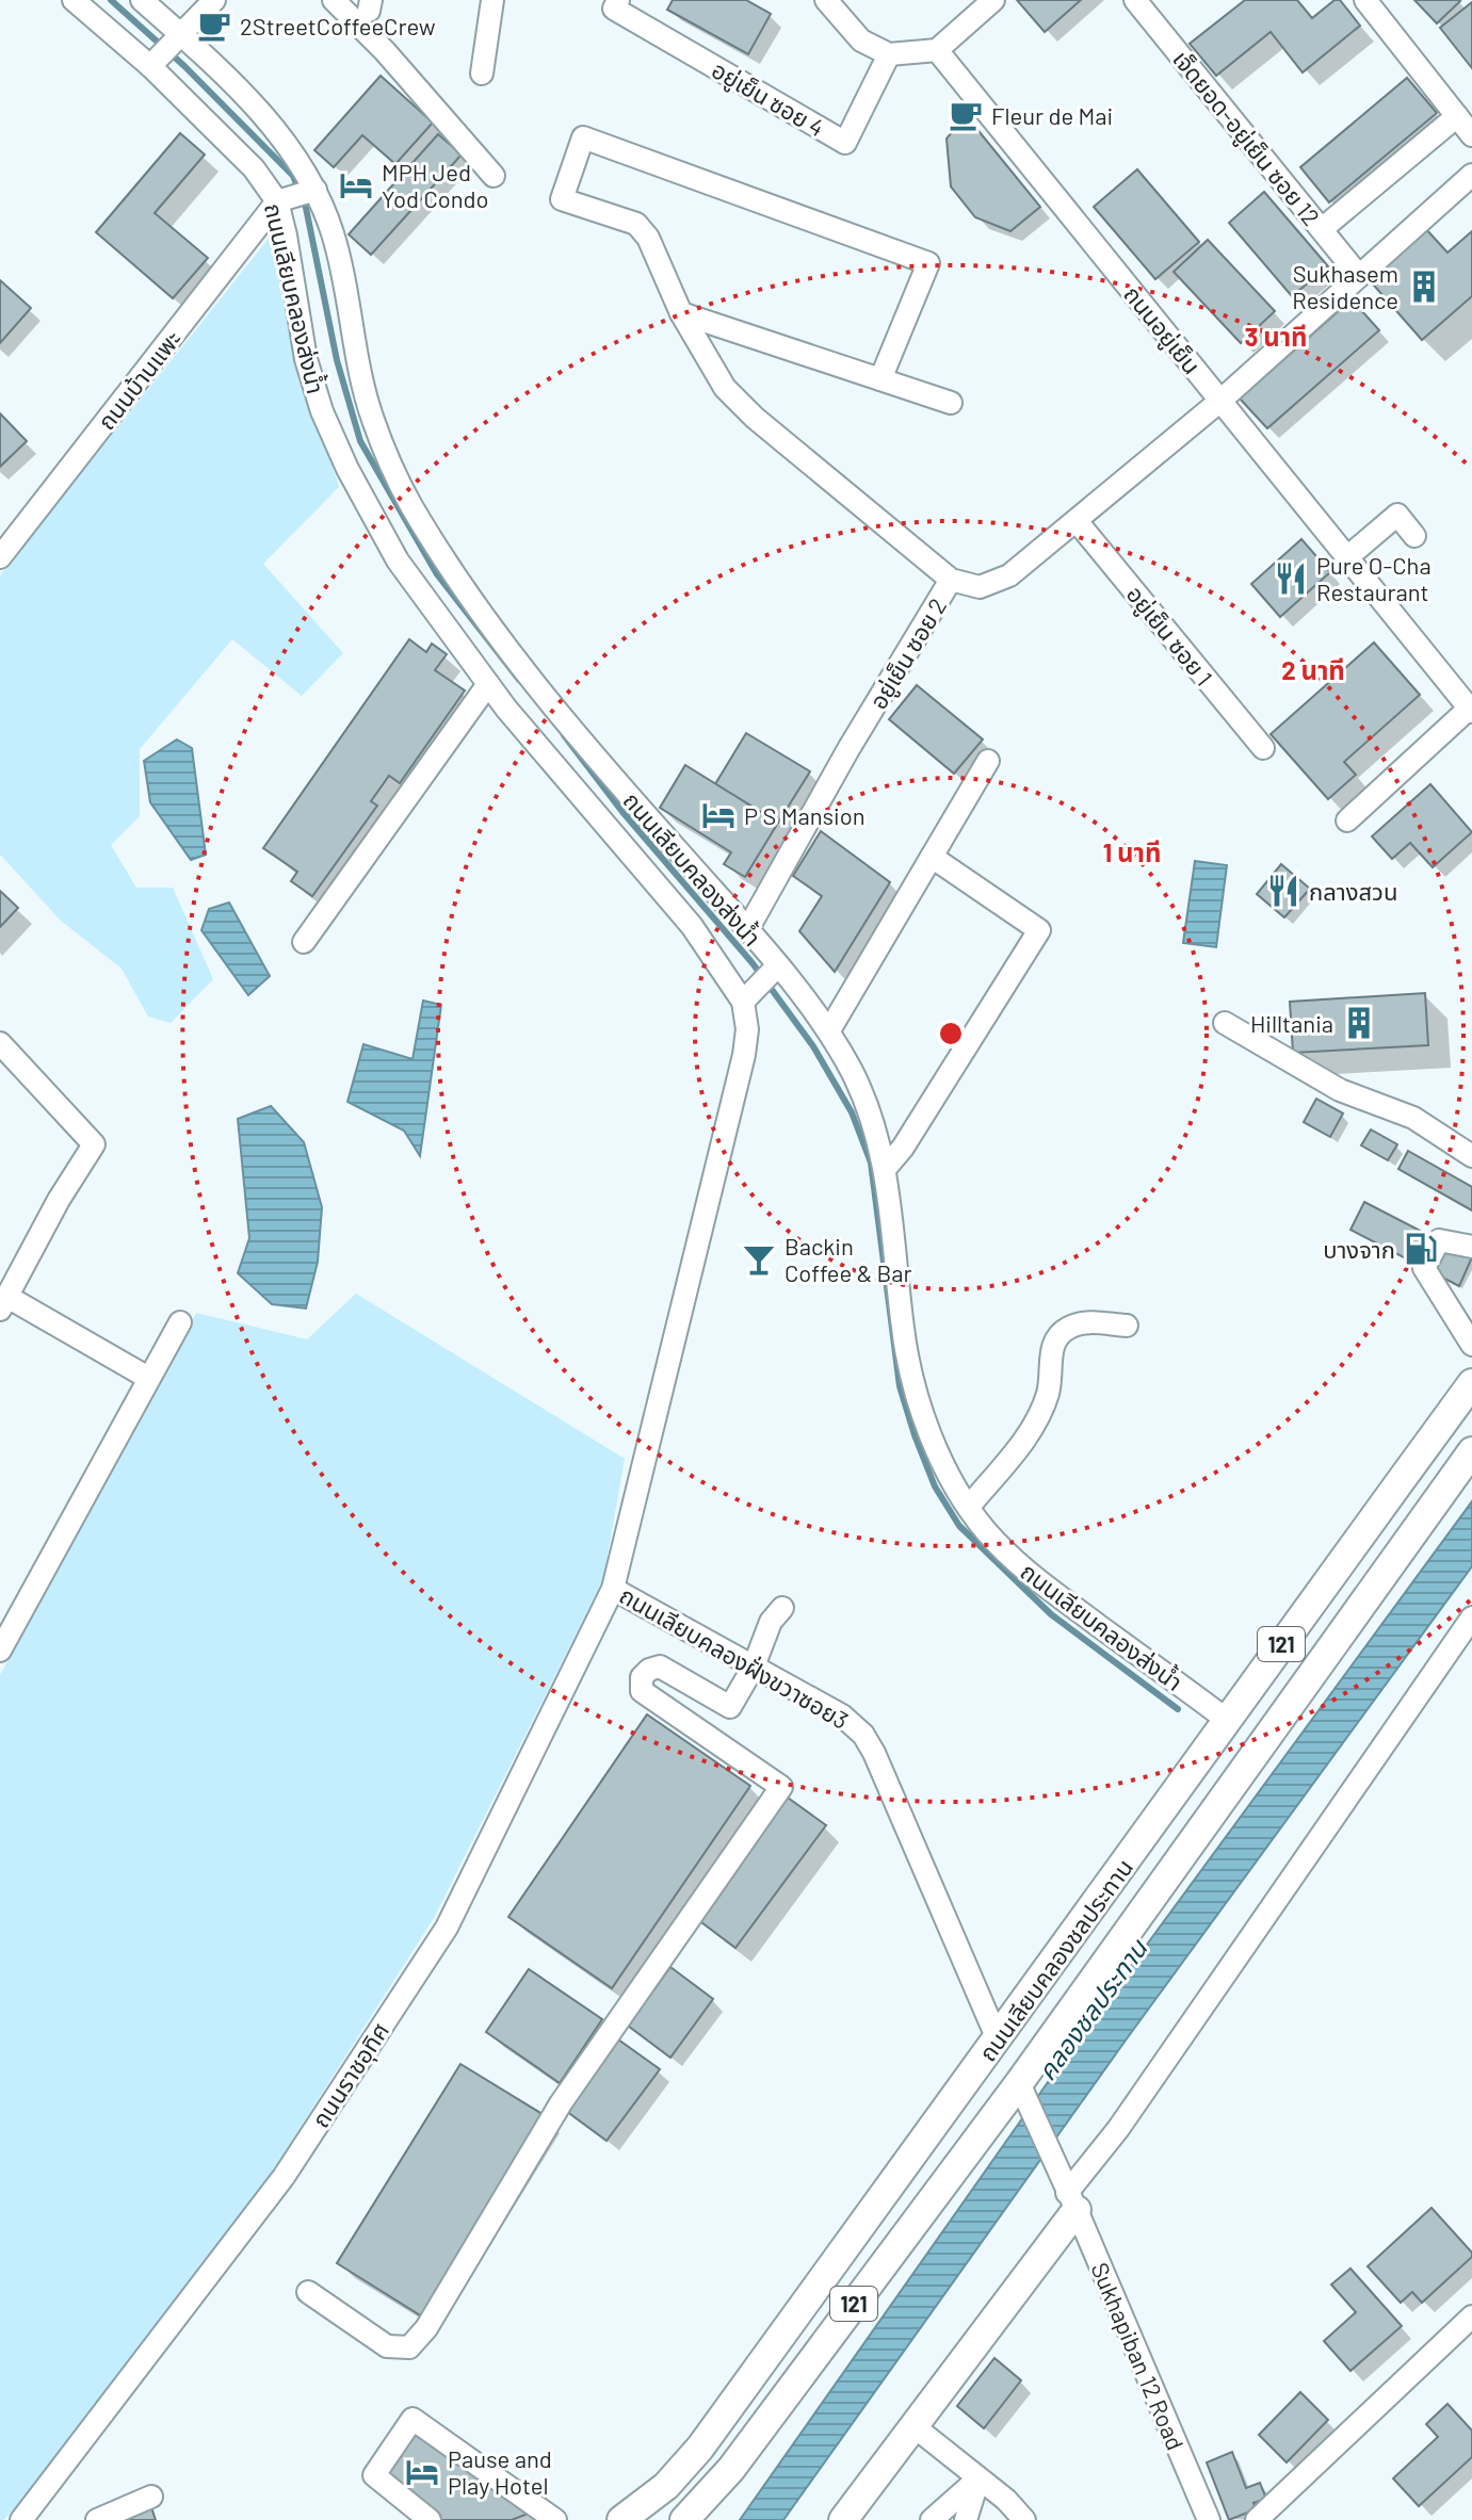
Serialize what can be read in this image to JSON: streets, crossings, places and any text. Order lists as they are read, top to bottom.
{
  "streets": {
    "main road": ["121", "ถนนเลียบคลองชลประทาน"],
    "street": [
      "อยู่เย็น ซอย 4",
      "เจ็ดยอด-อยู่เย็น ซอย 12",
      "ถนนเลียบคลองส่งน้ำ",
      "ถนนอยู่เย็น",
      "ถนนบ้านแพะ",
      "อยู่เย็น ซอย 1",
      "อยู่เย็น ซอย 2",
      "ถนนเลียบคลองฝั่งขวาซอย3",
      "ถนนราชอุทิศ",
      "Sukhapiban 12 Road"
    ]
  },
  "crossings": [
    ["เจ็ดยอด-อยู่เย็น ซอย 12", "อยู่เย็น ซอย 2"],
    ["ถนนเลียบคลองส่งน้ำ", "ถนนบ้านแพะ"],
    ["ถนนเลียบคลองส่งน้ำ", "อยู่เย็น ซอย 2"],
    ["ถนนเลียบคลองส่งน้ำ", "ถนนเลียบคลองฝั่งขวาซอย3"],
    ["ถนนเลียบคลองส่งน้ำ", "ถนนเลียบคลองชลประทาน"],
    ["ถนนอยู่เย็น", "อยู่เย็น ซอย 2"],
    ["อยู่เย็น ซอย 1", "อยู่เย็น ซอย 2"],
    ["ถนนเลียบคลองฝั่งขวาซอย3", "ถนนเลียบคลองชลประทาน"],
    ["ถนนเลียบคลองฝั่งขวาซอย3", "ถนนราชอุทิศ"],
    ["ถนนเลียบคลองชลประทาน", "Sukhapiban 12 Road"]
  ],
  "water": ["คลองชลประทาน"],
  "places": {
    "cafe": ["2StreetCoffeeCrew", "Fleur de Mai"],
    "hotel": ["MPH Jed Yod Condo", "P S Mansion", "Pause and Play Hotel"],
    "building": ["Sukhasem Residence", "Hilltania"],
    "restaurant": ["Pure O-Cha Restaurant", "กลางสวน"],
    "fuel station": ["บางจาก"],
    "bar": ["Backin Coffee & Bar"]
  },
  "rings": ["3 นาที", "2 นาที", "1 นาที"]
}
